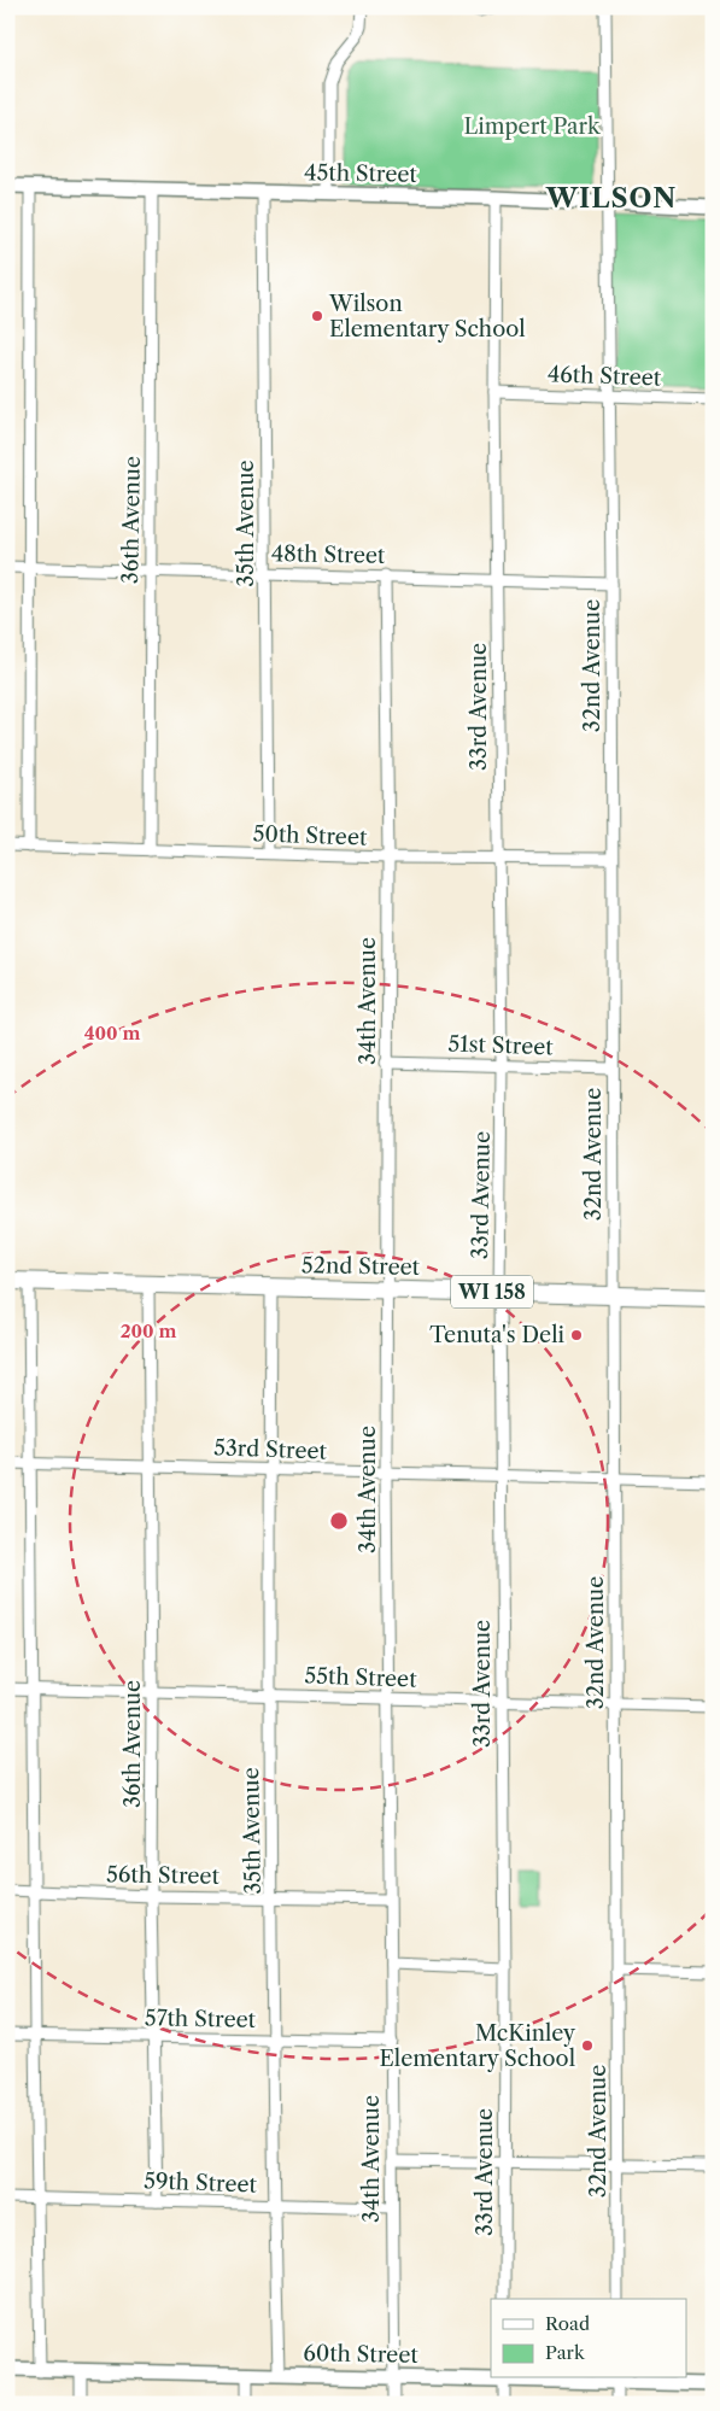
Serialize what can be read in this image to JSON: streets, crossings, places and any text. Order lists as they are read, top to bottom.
{
  "streets": {
    "main road": ["52nd Street", "WI 158"],
    "street": [
      "45th Street",
      "46th Street",
      "36th Avenue",
      "35th Avenue",
      "48th Street",
      "32nd Avenue",
      "33rd Avenue",
      "50th Street",
      "34th Avenue",
      "51st Street",
      "53rd Street",
      "55th Street",
      "56th Street",
      "57th Street",
      "59th Street",
      "60th Street"
    ]
  },
  "crossings": [
    ["45th Street", "36th Avenue"],
    ["45th Street", "35th Avenue"],
    ["45th Street", "32nd Avenue"],
    ["45th Street", "33rd Avenue"],
    ["46th Street", "32nd Avenue"],
    ["46th Street", "33rd Avenue"],
    ["36th Avenue", "48th Street"],
    ["36th Avenue", "50th Street"],
    ["36th Avenue", "52nd Street"],
    ["36th Avenue", "53rd Street"],
    ["36th Avenue", "55th Street"],
    ["36th Avenue", "56th Street"],
    ["36th Avenue", "57th Street"],
    ["36th Avenue", "59th Street"],
    ["35th Avenue", "48th Street"],
    ["35th Avenue", "50th Street"],
    ["35th Avenue", "52nd Street"],
    ["35th Avenue", "53rd Street"],
    ["35th Avenue", "55th Street"],
    ["35th Avenue", "56th Street"],
    ["35th Avenue", "57th Street"],
    ["35th Avenue", "59th Street"],
    ["35th Avenue", "60th Street"],
    ["48th Street", "32nd Avenue"],
    ["48th Street", "33rd Avenue"],
    ["48th Street", "34th Avenue"],
    ["32nd Avenue", "50th Street"],
    ["32nd Avenue", "51st Street"],
    ["32nd Avenue", "52nd Street"],
    ["32nd Avenue", "53rd Street"],
    ["32nd Avenue", "55th Street"],
    ["33rd Avenue", "50th Street"],
    ["33rd Avenue", "51st Street"],
    ["33rd Avenue", "52nd Street"],
    ["33rd Avenue", "53rd Street"],
    ["33rd Avenue", "55th Street"],
    ["50th Street", "34th Avenue"],
    ["34th Avenue", "51st Street"],
    ["34th Avenue", "52nd Street"],
    ["34th Avenue", "53rd Street"],
    ["34th Avenue", "55th Street"],
    ["34th Avenue", "56th Street"],
    ["34th Avenue", "57th Street"],
    ["34th Avenue", "59th Street"],
    ["34th Avenue", "60th Street"]
  ],
  "districts": ["WILSON"],
  "parks": ["Limpert Park"],
  "places": ["Wilson Elementary School", "Tenuta's Deli", "McKinley Elementary School"],
  "legend": ["Road", "Park"],
  "rings": ["400 m", "200 m"]
}
